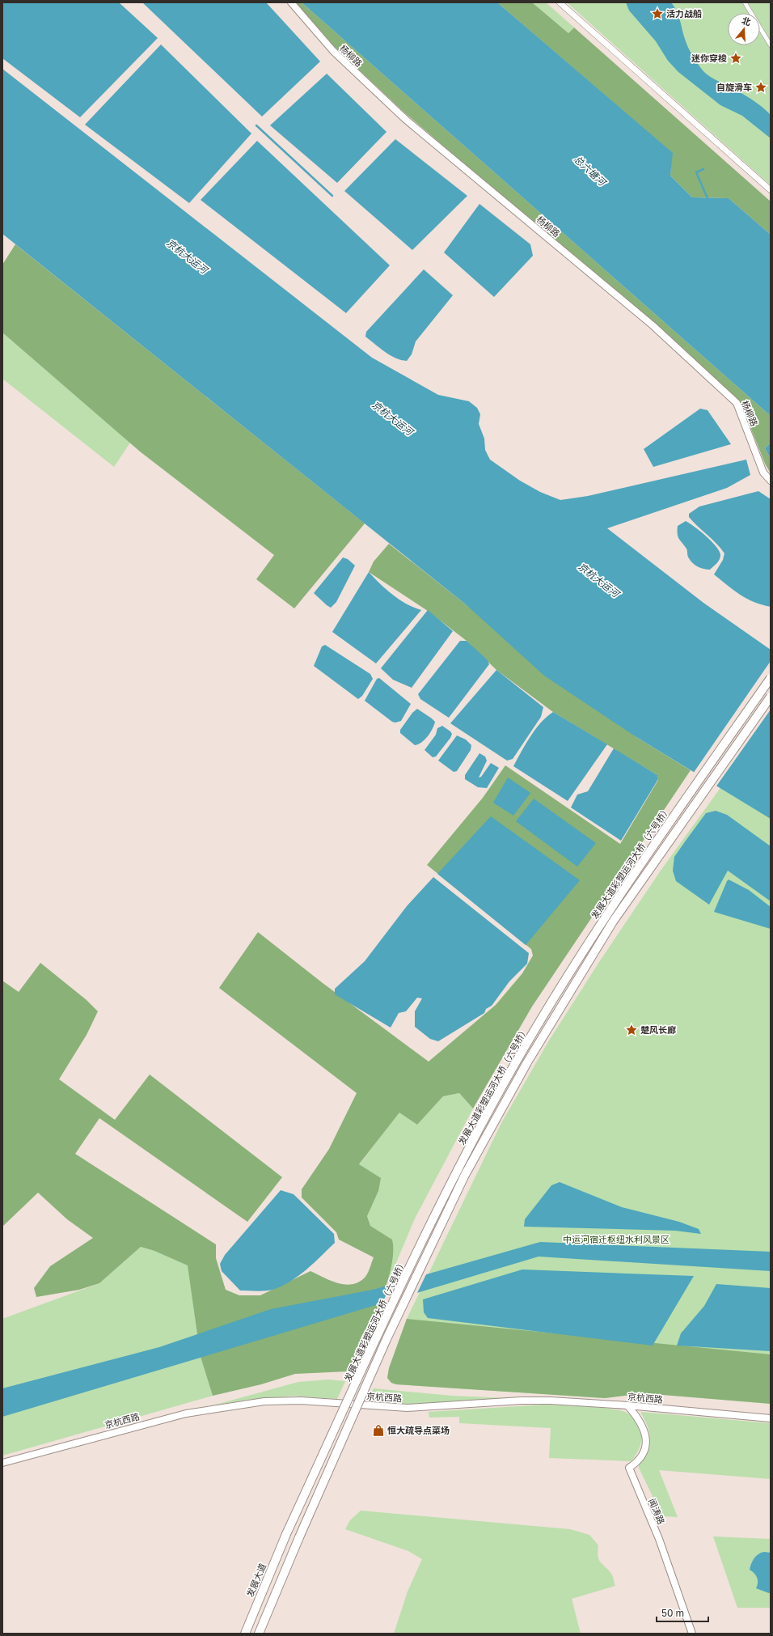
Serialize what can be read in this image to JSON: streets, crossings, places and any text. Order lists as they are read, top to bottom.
{
  "streets": {
    "main road": ["发展大道彩塑运河大桥（六号桥）", "发展大道"],
    "street": ["杨柳路", "京杭西路", "闻涛路"]
  },
  "crossings": [
    ["发展大道彩塑运河大桥（六号桥）", "发展大道"],
    ["京杭西路", "闻涛路"]
  ],
  "water": ["总六塘河", "京杭大运河"],
  "parks": ["中运河宿迁枢纽水利风景区"],
  "places": {
    "place": [
      "活力战船",
      "迷你穿梭",
      "自旋滑车",
      "楚风长廊"
    ],
    "shop": ["恒大疏导点菜场"]
  },
  "scale_bar": "50 m",
  "north": "top"
}
